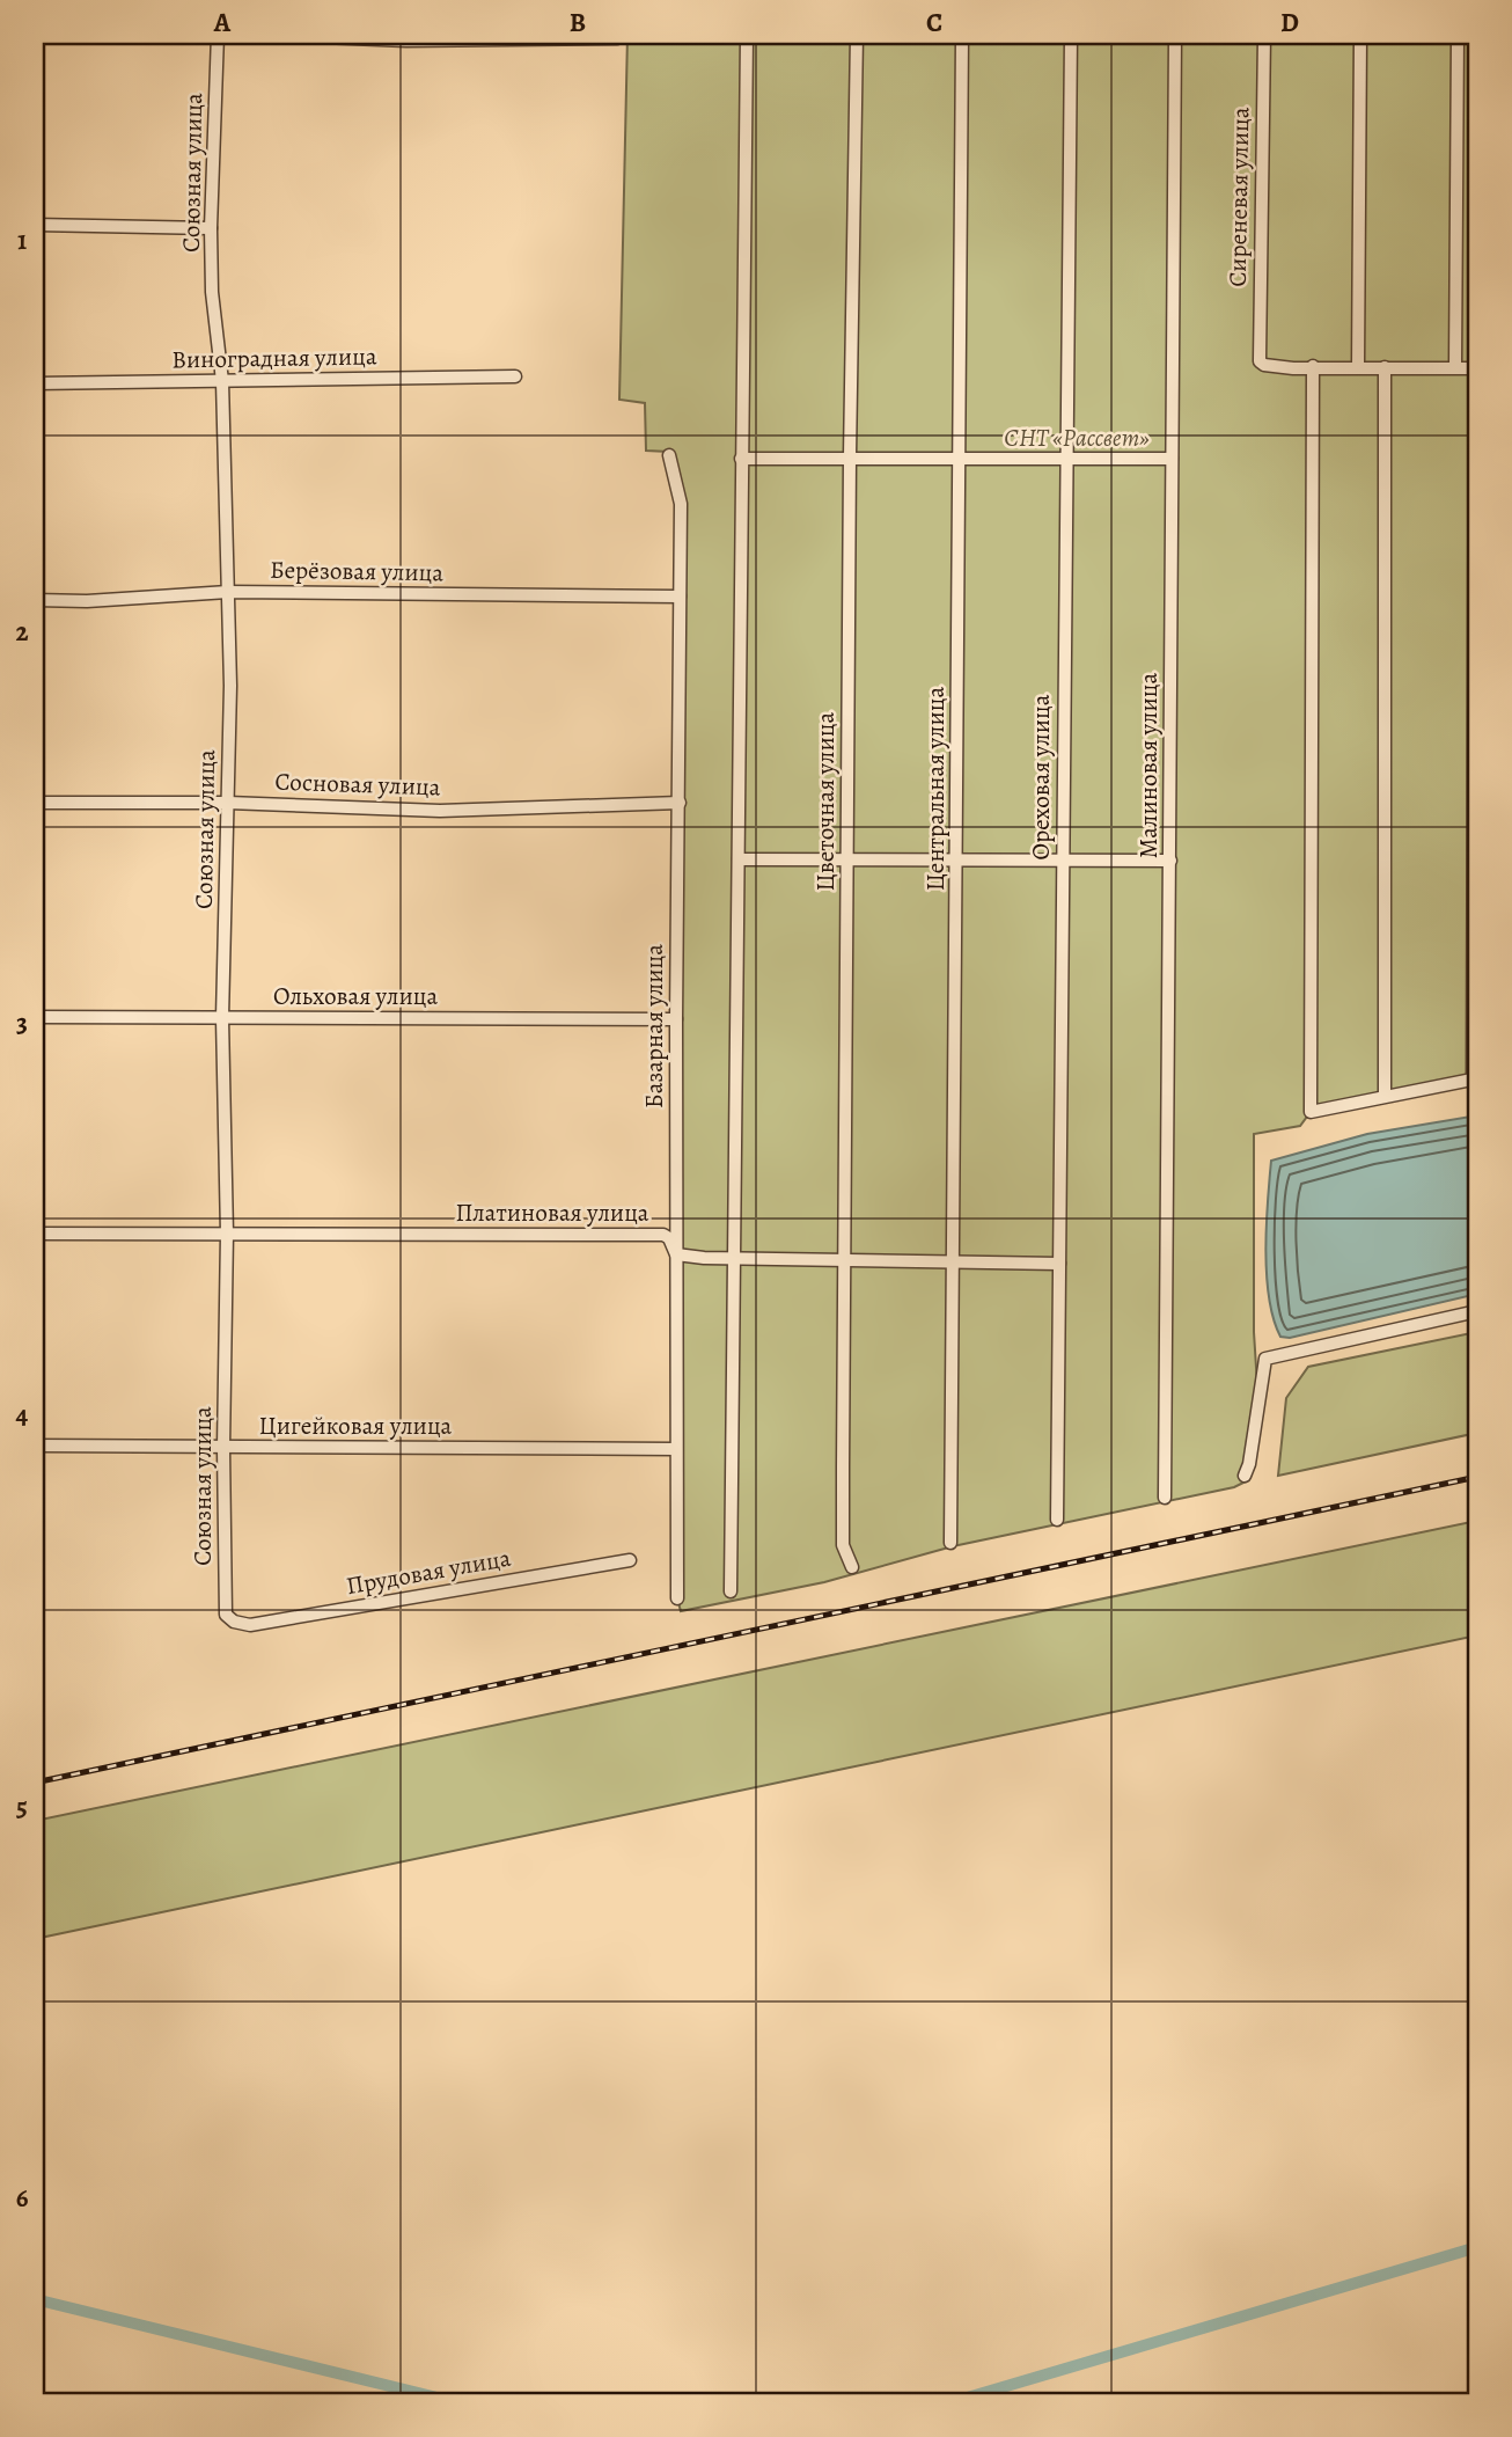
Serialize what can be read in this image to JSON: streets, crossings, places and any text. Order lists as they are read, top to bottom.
{
  "streets": {
    "street": [
      "Союзная улица",
      "Сиреневая улица",
      "Виноградная улица",
      "Берёзовая улица",
      "Малиновая улица",
      "Ореховая улица",
      "Сосновая улица",
      "Центральная улица",
      "Цветочная улица",
      "Ольховая улица",
      "Базарная улица",
      "Платиновая улица",
      "Цигейковая улица",
      "Прудовая улица"
    ]
  },
  "crossings": [
    ["Союзная улица", "Виноградная улица"],
    ["Союзная улица", "Берёзовая улица"],
    ["Союзная улица", "Сосновая улица"],
    ["Союзная улица", "Ольховая улица"],
    ["Союзная улица", "Платиновая улица"],
    ["Союзная улица", "Цигейковая улица"],
    ["Союзная улица", "Прудовая улица"],
    ["Берёзовая улица", "Базарная улица"],
    ["Ореховая улица", "Платиновая улица"],
    ["Сосновая улица", "Базарная улица"],
    ["Центральная улица", "Платиновая улица"],
    ["Цветочная улица", "Платиновая улица"],
    ["Ольховая улица", "Базарная улица"],
    ["Базарная улица", "Платиновая улица"],
    ["Базарная улица", "Цигейковая улица"]
  ],
  "parks": ["СНТ «Рассвет»"],
  "grid": {
    "columns": [
      "A",
      "B",
      "C",
      "D"
    ],
    "rows": [
      "1",
      "2",
      "3",
      "4",
      "5",
      "6"
    ]
  }
}
